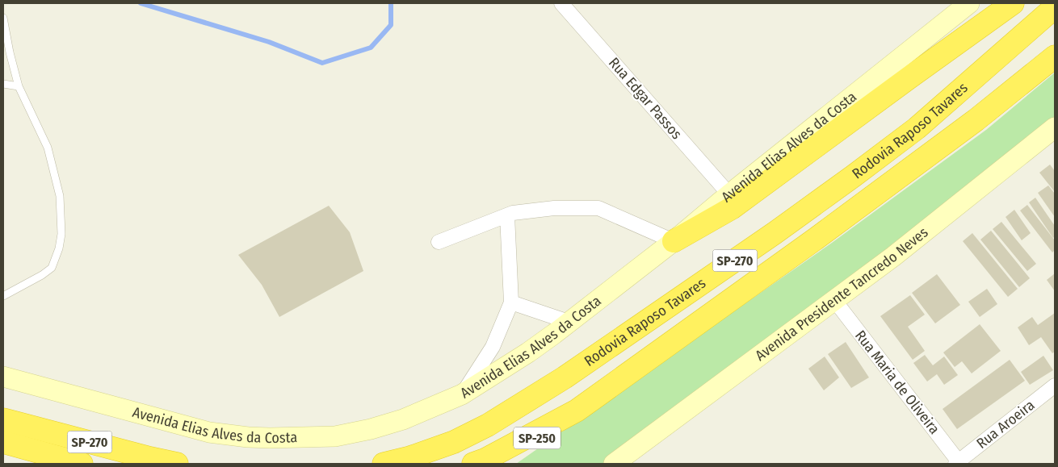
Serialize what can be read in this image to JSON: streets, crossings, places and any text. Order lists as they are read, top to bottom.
{
  "streets": {
    "highway": ["Rodovia Raposo Tavares", "SP-270", "SP-250"],
    "main road": ["Avenida Elias Alves da Costa", "Avenida Presidente Tancredo Neves"],
    "street": ["Rua Edgar Passos", "Rua Maria de Oliveira", "Rua Aroeira"]
  },
  "crossings": [
    ["Rua Edgar Passos", "Avenida Elias Alves da Costa"],
    ["Rodovia Raposo Tavares", "SP-250"],
    ["Avenida Presidente Tancredo Neves", "Rua Maria de Oliveira"],
    ["Rua Maria de Oliveira", "Rua Aroeira"]
  ]
}
